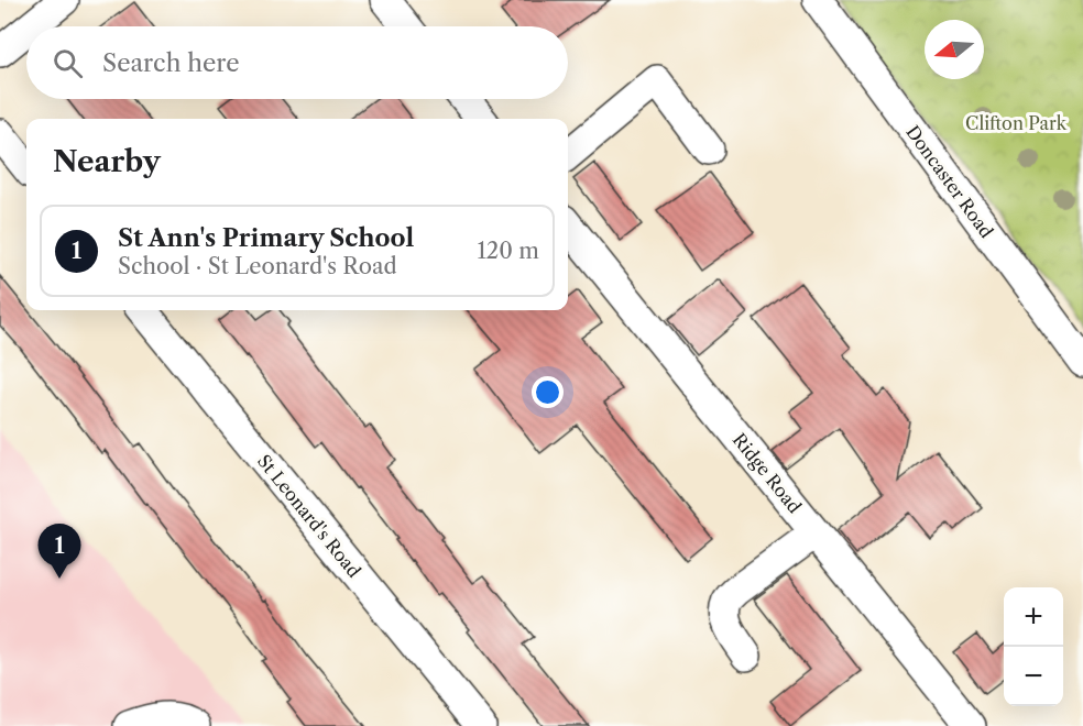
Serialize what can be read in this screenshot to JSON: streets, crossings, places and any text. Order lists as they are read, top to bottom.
{
  "streets": {
    "street": ["Doncaster Road", "Ridge Road", "St Leonard's Road"]
  },
  "parks": ["Clifton Park"],
  "north": "left",
  "page": {
    "search": "Search here",
    "heading": "Nearby",
    "list": [
      {
        "mark": "1",
        "name": "St Ann's Primary School",
        "note": "School · St Leonard's Road",
        "value": "120 m"
      }
    ],
    "pins": "1",
    "map_buttons": ["+", "−"]
  }
}
